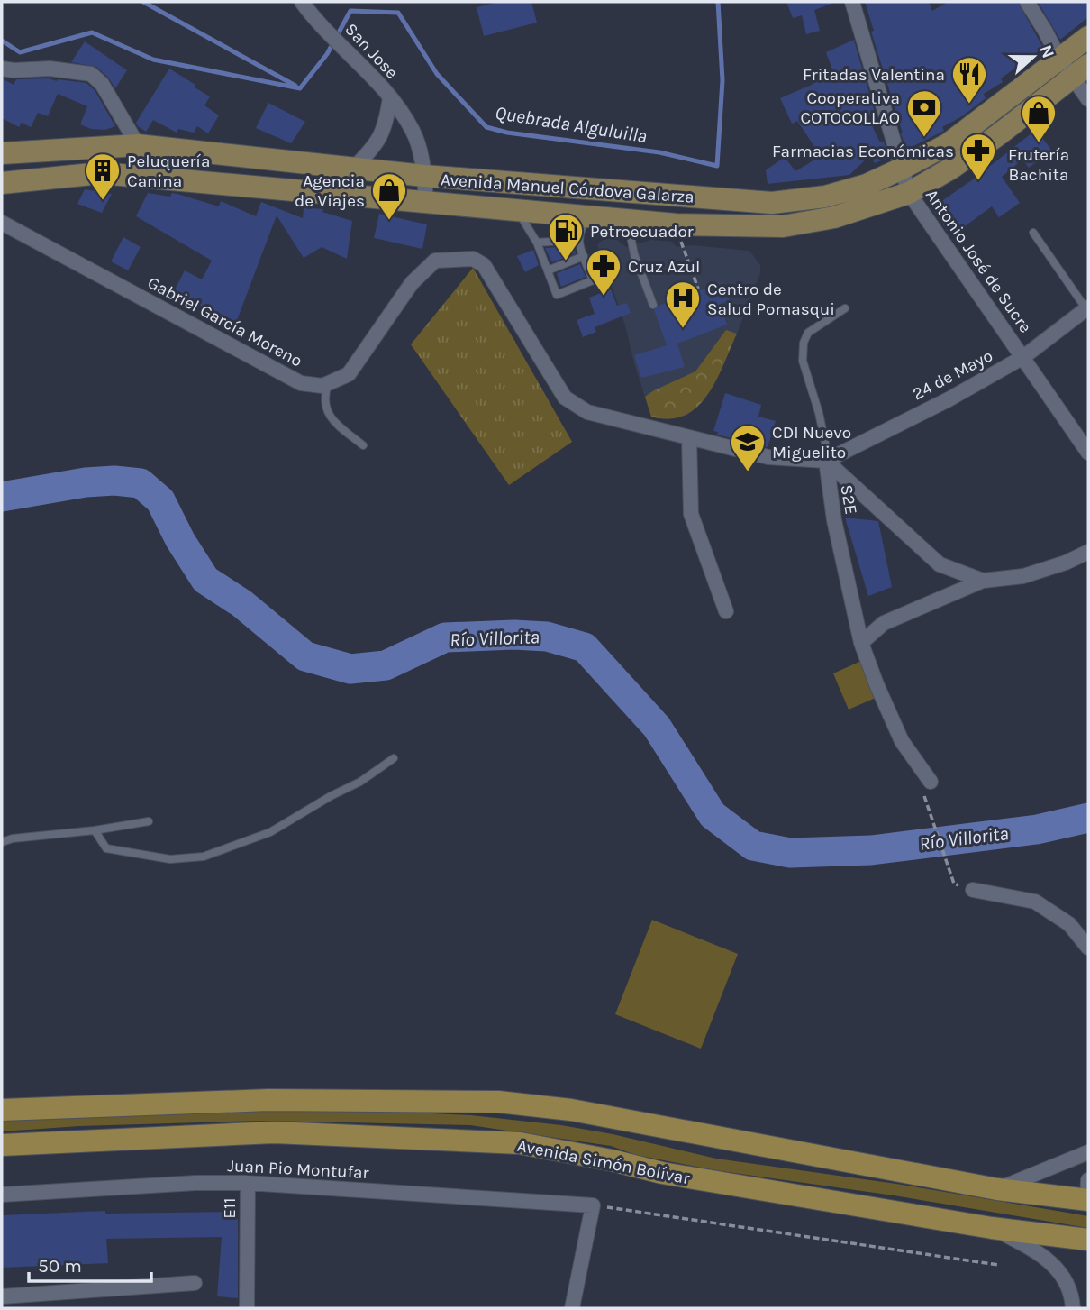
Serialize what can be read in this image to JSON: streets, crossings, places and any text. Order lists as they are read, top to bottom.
{
  "streets": {
    "highway": ["Avenida Simón Bolívar"],
    "main road": ["Avenida Manuel Córdova Galarza"],
    "street": [
      "San Jose",
      "Antonio José de Sucre",
      "Gabriel García Moreno",
      "24 de Mayo",
      "S2E",
      "Juan Pio Montufar",
      "E11"
    ]
  },
  "crossings": [
    ["San Jose", "Avenida Manuel Córdova Galarza"],
    ["Avenida Manuel Córdova Galarza", "Antonio José de Sucre"],
    ["Antonio José de Sucre", "24 de Mayo"],
    ["24 de Mayo", "S2E"],
    ["Juan Pio Montufar", "E11"]
  ],
  "water": ["Quebrada Alguluilla", "Río Villorita"],
  "places": {
    "restaurant": ["Fritadas Valentina"],
    "bank": ["Cooperativa COTOCOLLAO"],
    "shop": ["Frutería Bachita", "Agencia de Viajes"],
    "pharmacy": ["Farmacias Económicas", "Cruz Azul"],
    "building": ["Peluquería Canina"],
    "fuel station": ["Petroecuador"],
    "hospital": ["Centro de Salud Pomasqui"],
    "school or university": ["CDI Nuevo Miguelito"]
  },
  "scale_bar": "50 m",
  "north": "right"
}
